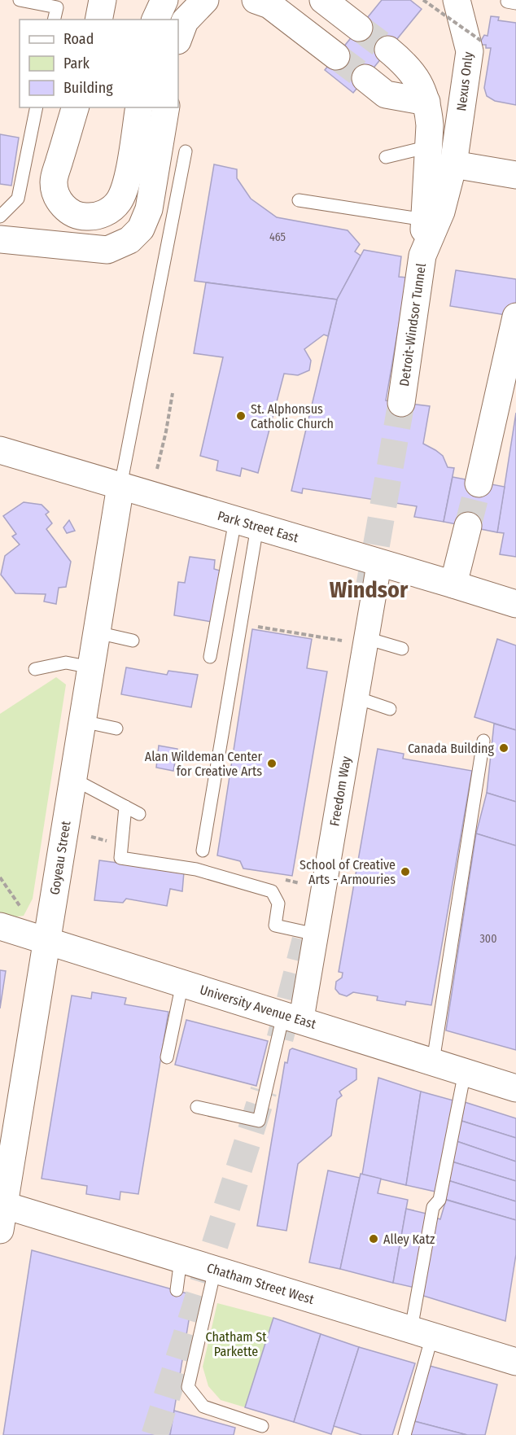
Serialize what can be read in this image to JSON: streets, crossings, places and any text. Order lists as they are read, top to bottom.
{
  "streets": {
    "street": [
      "Nexus Only",
      "Detroit-Windsor Tunnel",
      "Park Street East",
      "Freedom Way",
      "Goyeau Street",
      "University Avenue East",
      "Chatham Street West"
    ]
  },
  "crossings": [
    ["Nexus Only", "Detroit-Windsor Tunnel"],
    ["Park Street East", "Freedom Way"],
    ["Park Street East", "Goyeau Street"],
    ["Freedom Way", "University Avenue East"],
    ["Goyeau Street", "University Avenue East"],
    ["Goyeau Street", "Chatham Street West"]
  ],
  "districts": ["Windsor"],
  "parks": ["Chatham St Parkette"],
  "places": [
    "St. Alphonsus Catholic Church",
    "Canada Building",
    "Alan Wildeman Center for Creative Arts",
    "School of Creative Arts - Armouries",
    "Alley Katz"
  ],
  "house_numbers": ["465", "300"],
  "legend": ["Road", "Park", "Building"]
}
